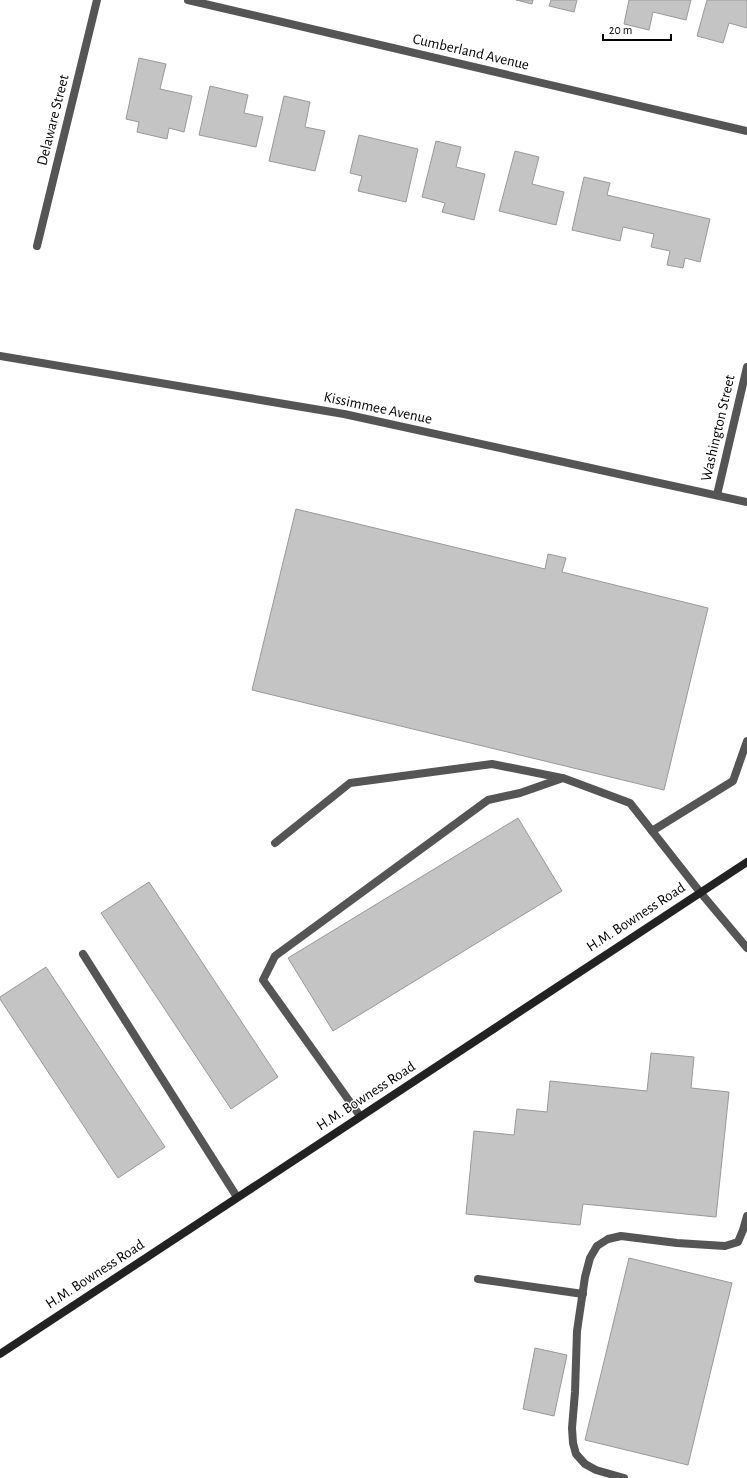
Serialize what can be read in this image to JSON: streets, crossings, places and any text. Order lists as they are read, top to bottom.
{
  "streets": {
    "main road": ["H.M. Bowness Road"],
    "street": [
      "Cumberland Avenue",
      "Delaware Street",
      "Kissimmee Avenue",
      "Washington Street"
    ]
  },
  "crossings": [
    ["Kissimmee Avenue", "Washington Street"]
  ],
  "scale_bar": "20 m"
}
